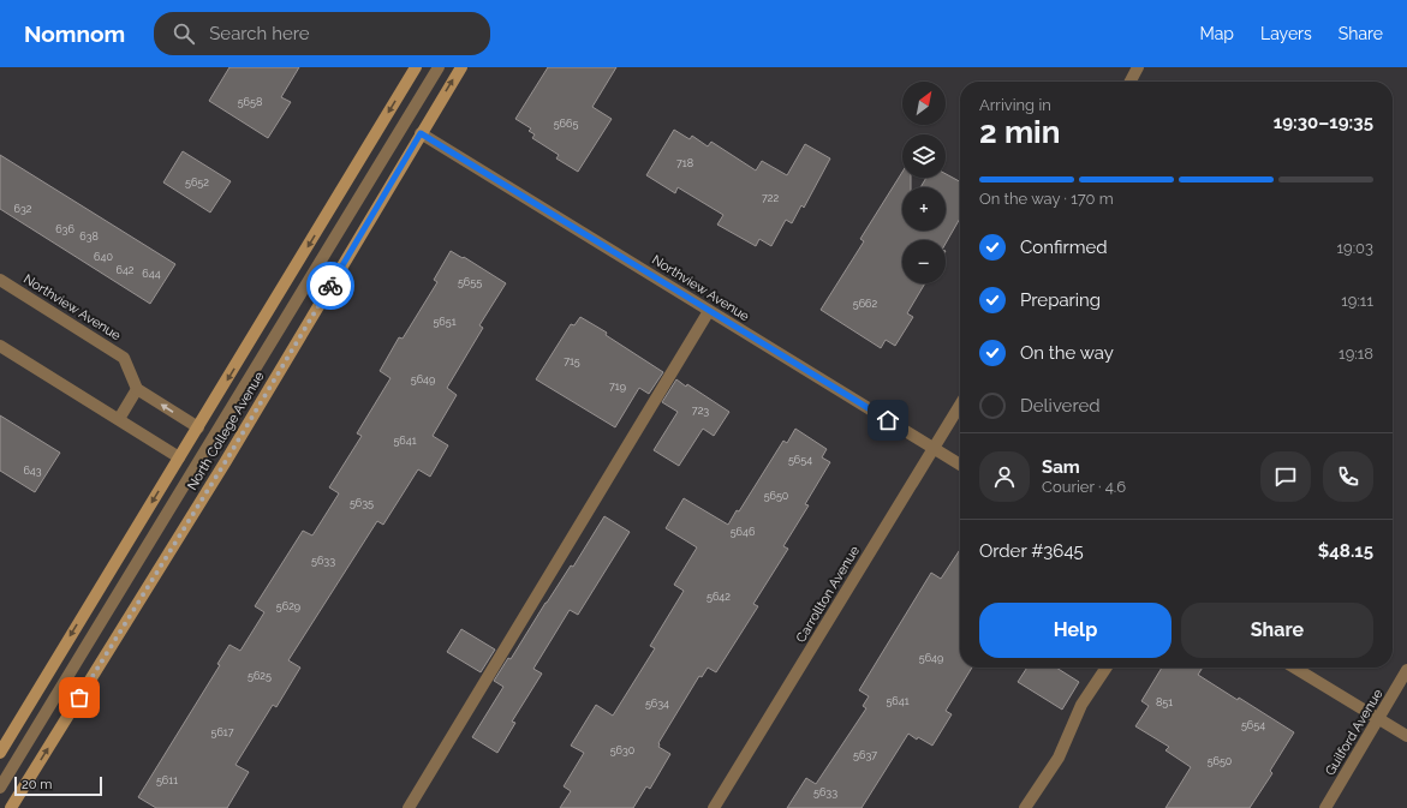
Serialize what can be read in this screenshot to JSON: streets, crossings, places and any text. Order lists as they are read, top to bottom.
{
  "streets": {
    "main road": ["North College Avenue"],
    "street": ["Northview Avenue", "Carrollton Avenue", "Guilford Avenue"]
  },
  "crossings": [
    ["Northview Avenue", "North College Avenue"],
    ["Northview Avenue", "Carrollton Avenue"]
  ],
  "house_numbers": [
    "5658",
    "5665",
    "718",
    "5652",
    "722",
    "632",
    "636",
    "638",
    "640",
    "642",
    "644",
    "5655",
    "5662",
    "5651",
    "715",
    "5649",
    "719",
    "723",
    "5641",
    "5654",
    "643",
    "5650",
    "5635",
    "5646",
    "5633",
    "5642",
    "5629",
    "5649",
    "5625",
    "5641",
    "851",
    "5634",
    "5654",
    "5617",
    "5630",
    "5637",
    "5650",
    "5611",
    "5633"
  ],
  "scale_bar": "20 m",
  "north": "top right",
  "page": {
    "header": "Nomnom",
    "search": "Search here",
    "nav": ["Map", "Layers", "Share"],
    "map_buttons": ["+", "−"],
    "heading": ["2 min", "Arriving in", "19:30–19:35"],
    "panel": [
      "Sam",
      "Courier · 4.6",
      "Order #3645",
      "$48.15"
    ],
    "bar": "On the way · 170 m",
    "list": [
      ["Confirmed", "19:03"],
      ["Preparing", "19:11"],
      ["On the way", "19:18"],
      "Delivered"
    ],
    "buttons": ["Help", "Share"],
    "scale": "20 m"
  }
}
